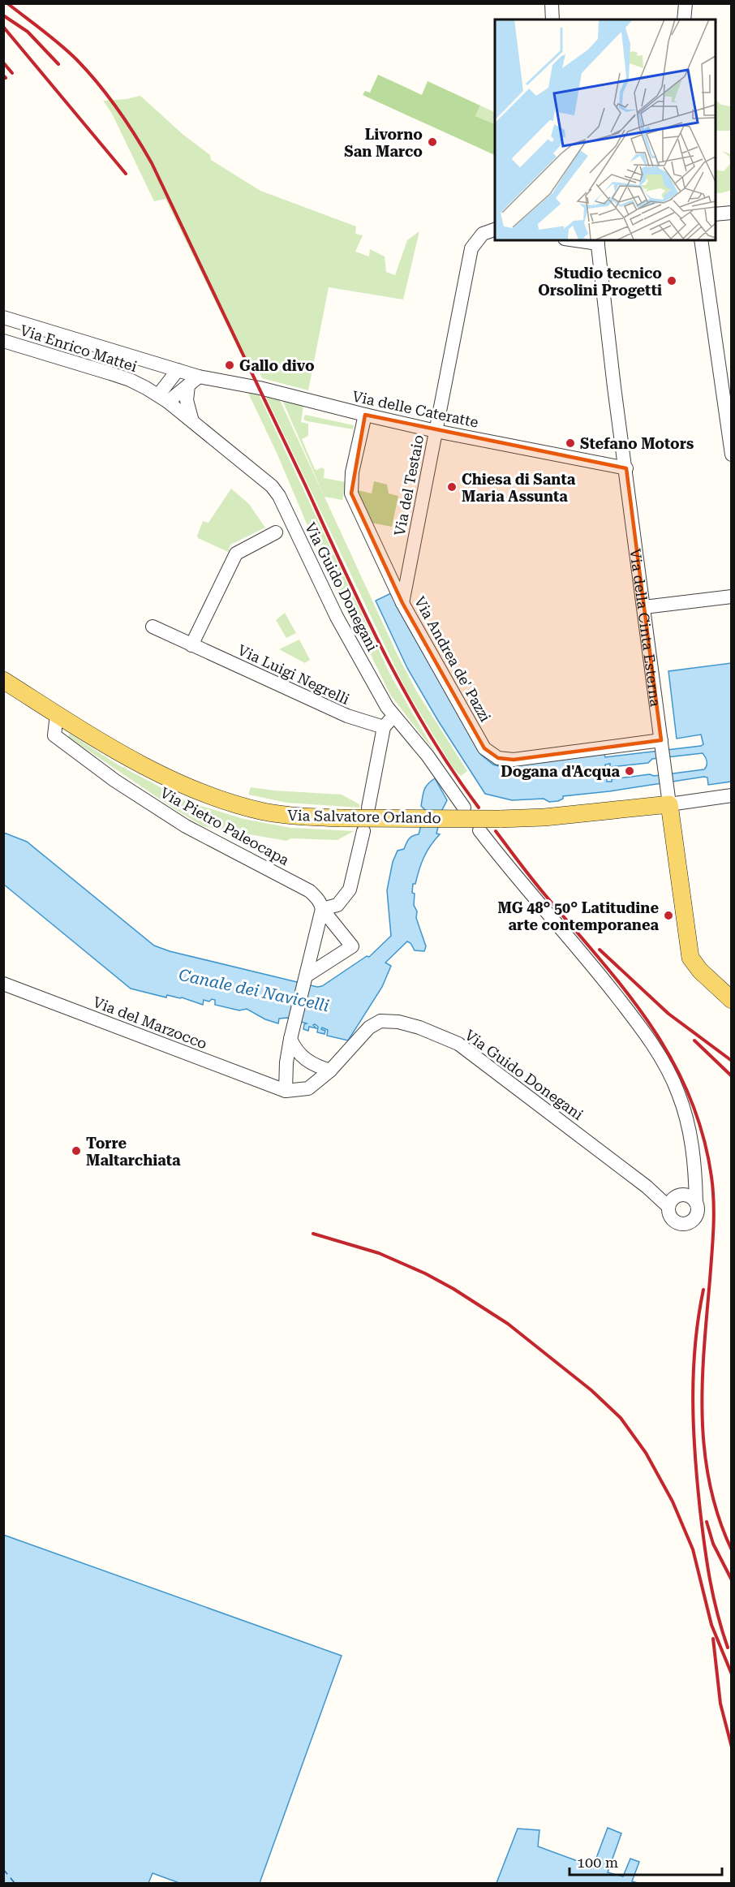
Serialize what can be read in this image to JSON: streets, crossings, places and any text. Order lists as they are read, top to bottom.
{
  "streets": {
    "main road": ["Via della Cinta Esterna", "Via Salvatore Orlando"],
    "street": [
      "Via Enrico Mattei",
      "Via delle Cateratte",
      "Via del Testaio",
      "Via Guido Donegani",
      "Via Andrea de' Pazzi",
      "Via Luigi Negrelli",
      "Via Pietro Paleocapa",
      "Via del Marzocco"
    ]
  },
  "crossings": [
    ["Via Enrico Mattei", "Via Guido Donegani"],
    ["Via delle Cateratte", "Via del Testaio"],
    ["Via delle Cateratte", "Via della Cinta Esterna"],
    ["Via delle Cateratte", "Via Andrea de' Pazzi"],
    ["Via del Testaio", "Via Andrea de' Pazzi"],
    ["Via Guido Donegani", "Via del Marzocco"],
    ["Via della Cinta Esterna", "Via Andrea de' Pazzi"],
    ["Via della Cinta Esterna", "Via Salvatore Orlando"],
    ["Via Salvatore Orlando", "Via Pietro Paleocapa"]
  ],
  "water": ["Canale dei Navicelli"],
  "places": [
    "Livorno San Marco",
    "Studio tecnico Orsolini Progetti",
    "Gallo divo",
    "Stefano Motors",
    "Chiesa di Santa Maria Assunta",
    "Dogana d'Acqua",
    "MG 48° 50° Latitudine arte contemporanea",
    "Torre Maltarchiata"
  ],
  "scale_bar": "100 m"
}
